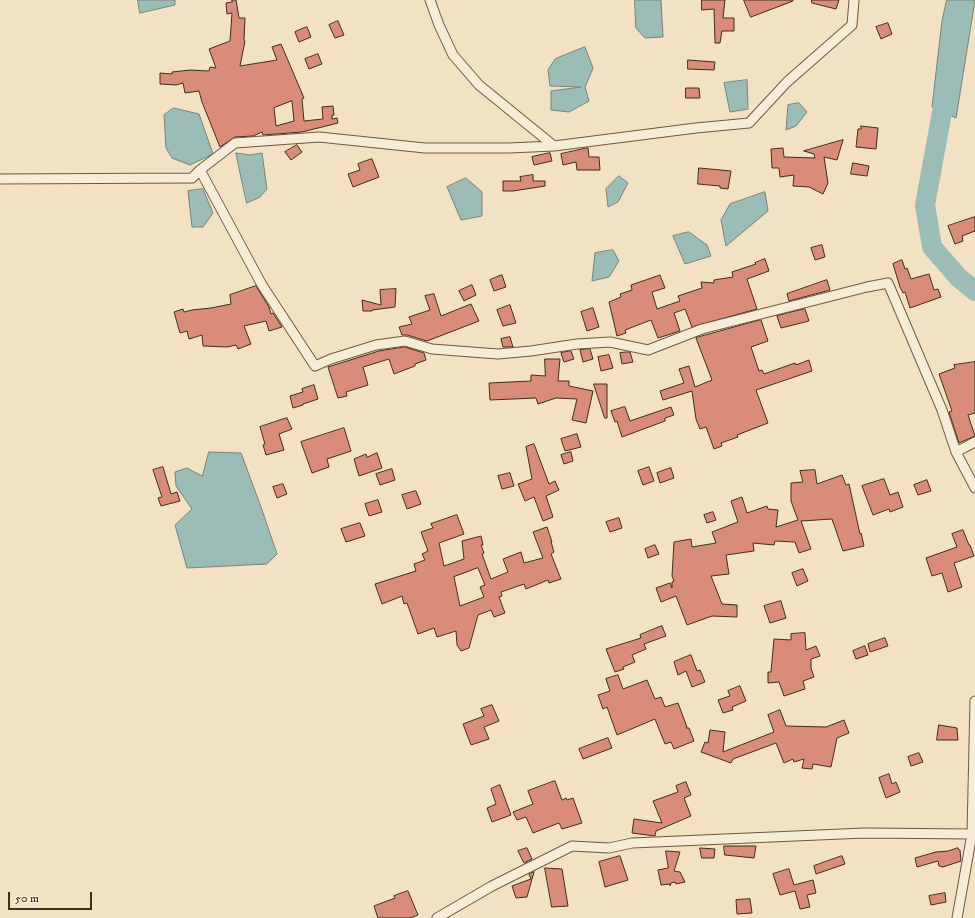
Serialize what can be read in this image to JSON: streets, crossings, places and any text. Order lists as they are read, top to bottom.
{
  "scale_bar": "50 m"
}
